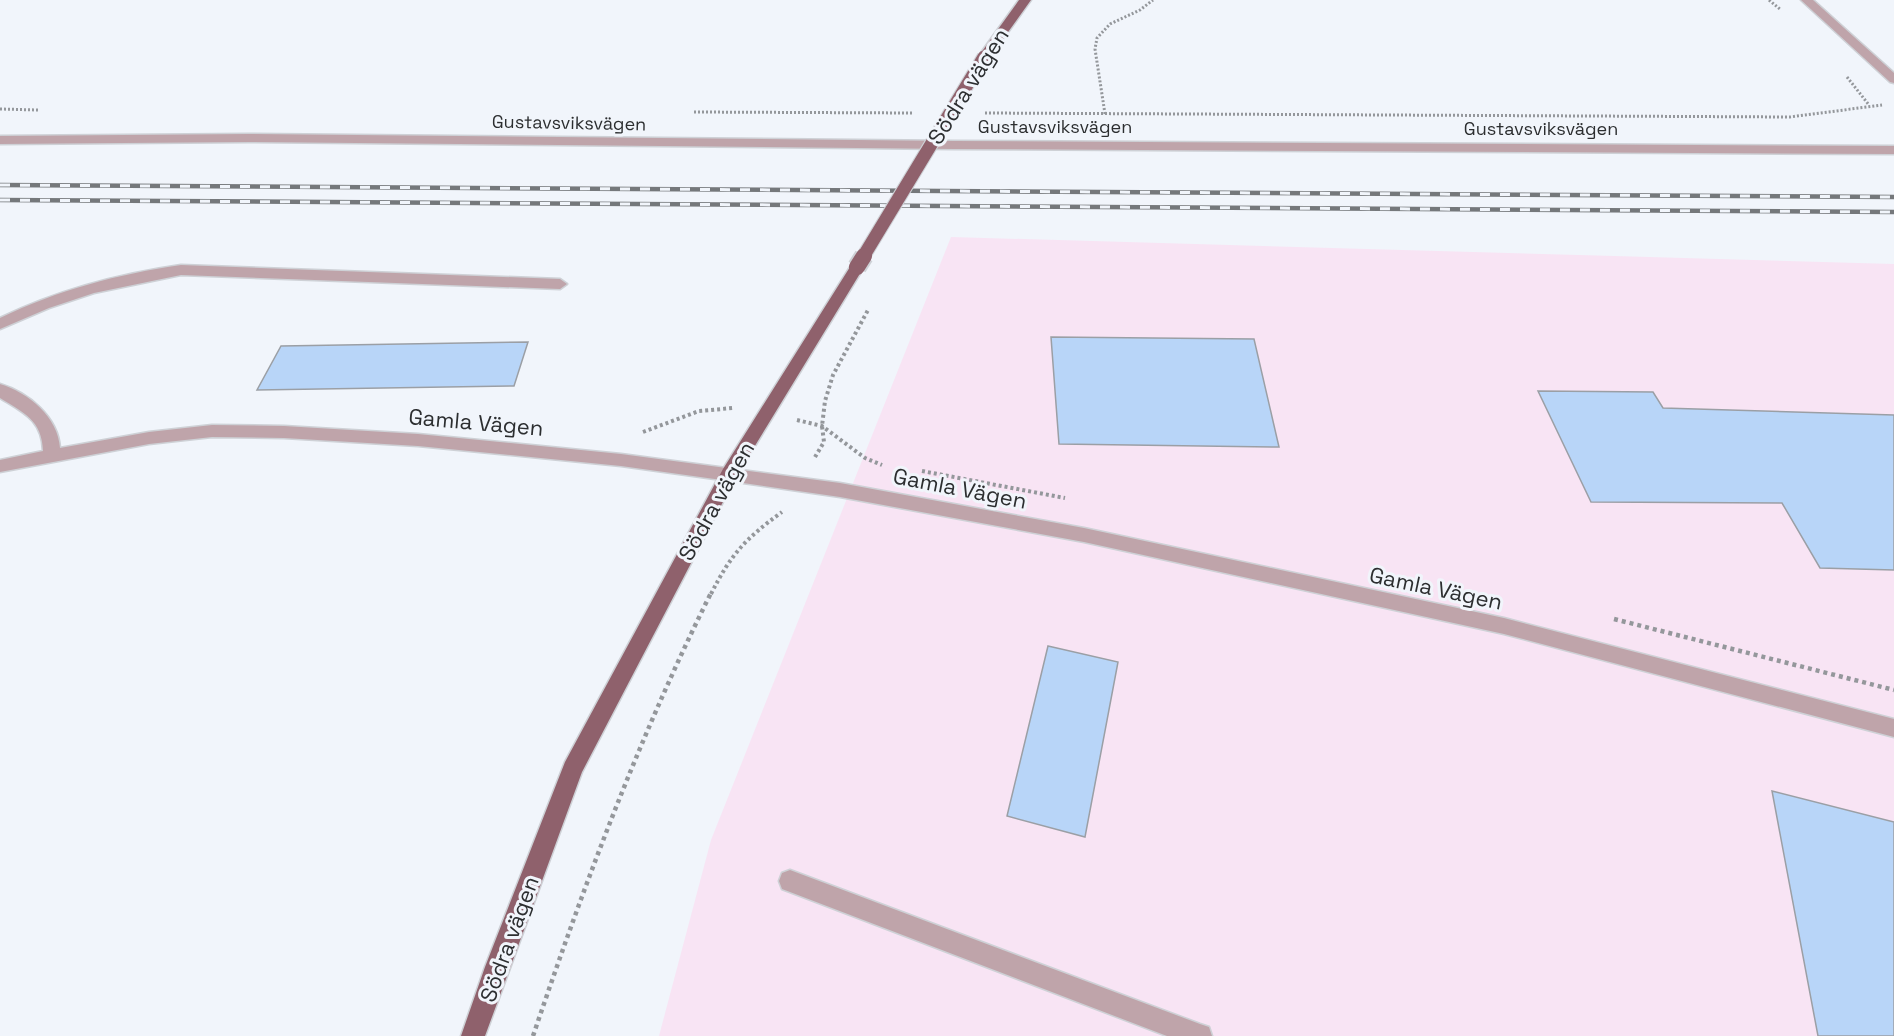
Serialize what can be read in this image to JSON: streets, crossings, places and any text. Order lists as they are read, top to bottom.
{
  "streets": {
    "main road": ["Södra vägen"],
    "street": ["Gustavsviksvägen", "Gamla Vägen"]
  },
  "crossings": [
    ["Södra vägen", "Gamla Vägen"]
  ]
}
